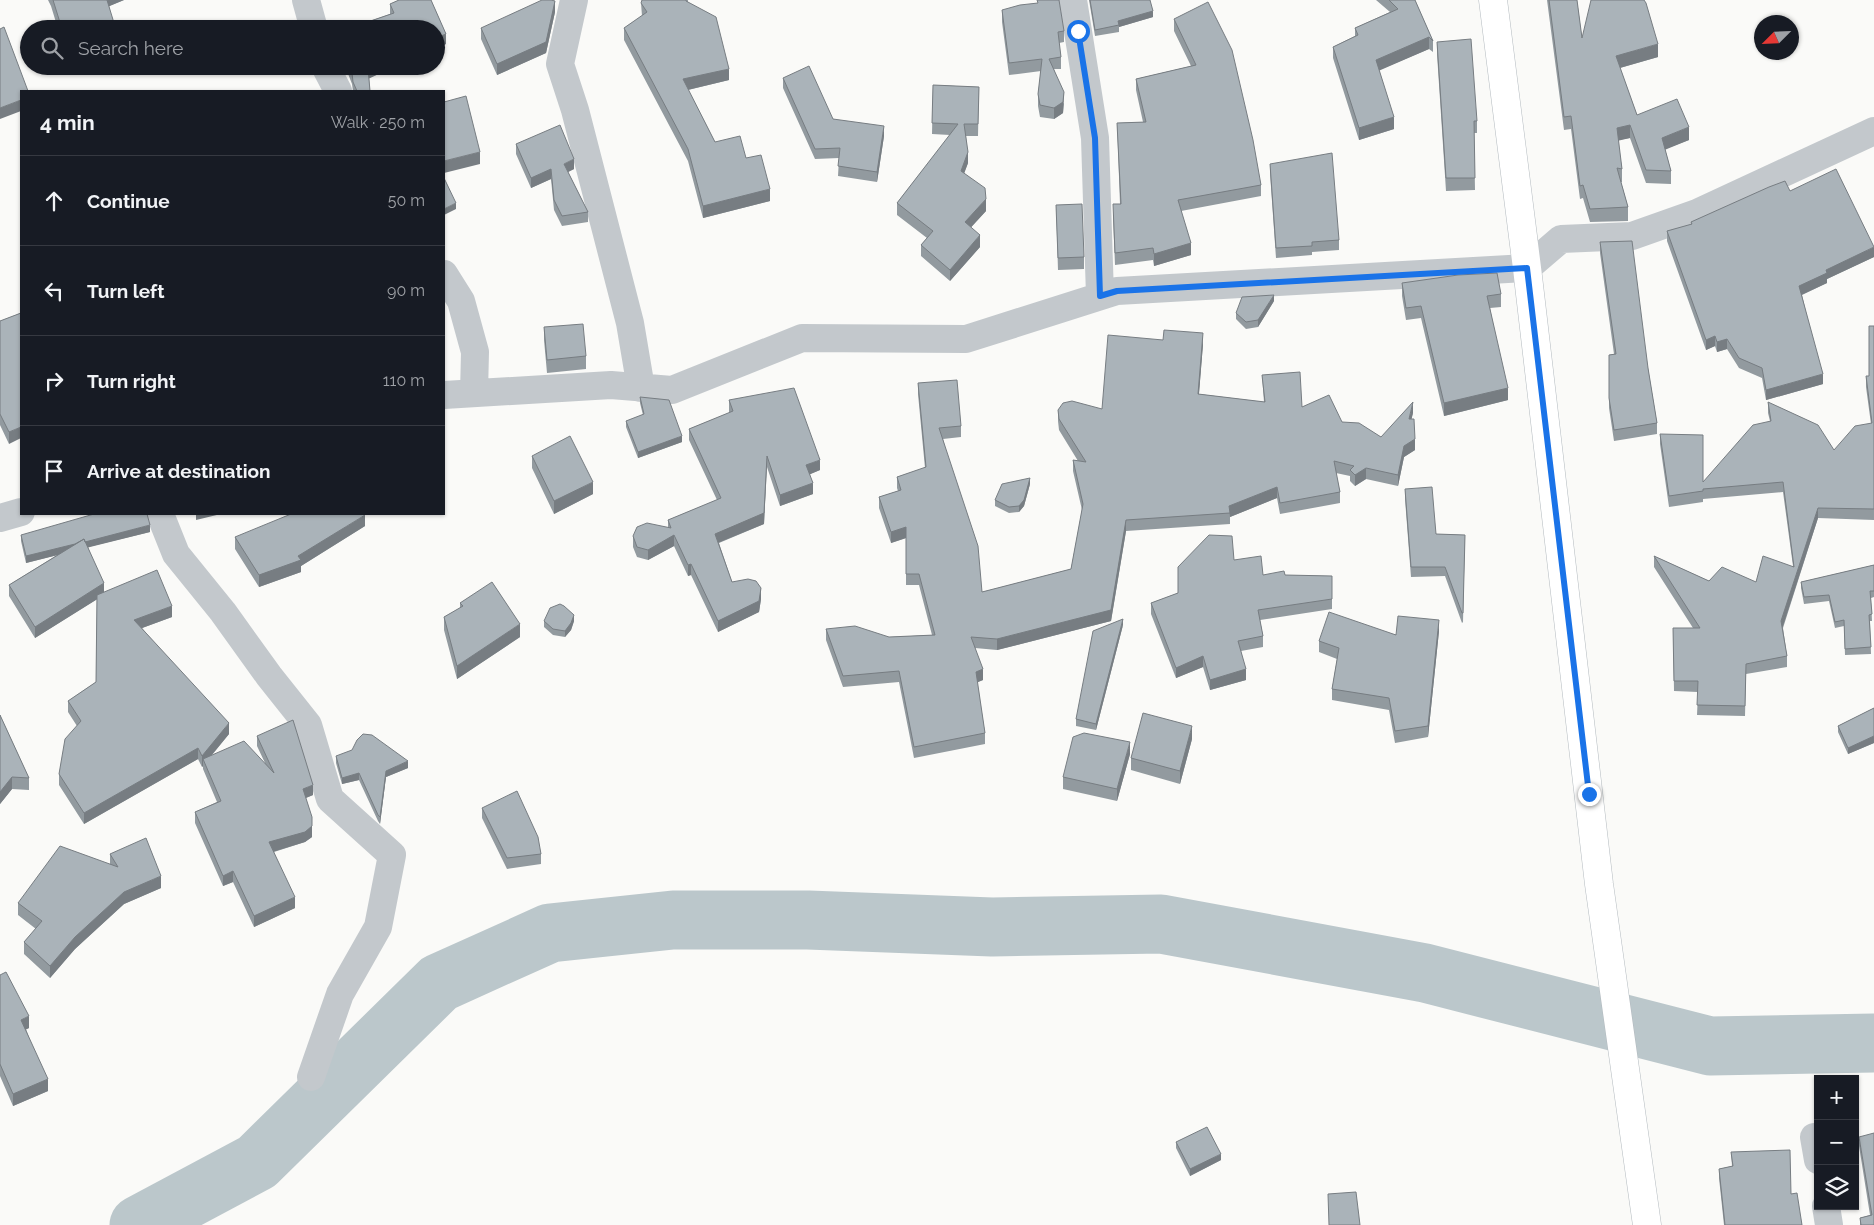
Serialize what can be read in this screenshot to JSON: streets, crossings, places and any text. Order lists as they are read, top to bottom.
{
  "north": "bottom left",
  "page": {
    "search": "Search here",
    "heading": ["4 min", "Walk · 250 m"],
    "list": [
      ["Continue", "50 m"],
      ["Turn left", "90 m"],
      ["Turn right", "110 m"],
      "Arrive at destination"
    ],
    "map_buttons": ["+", "−"]
  }
}
